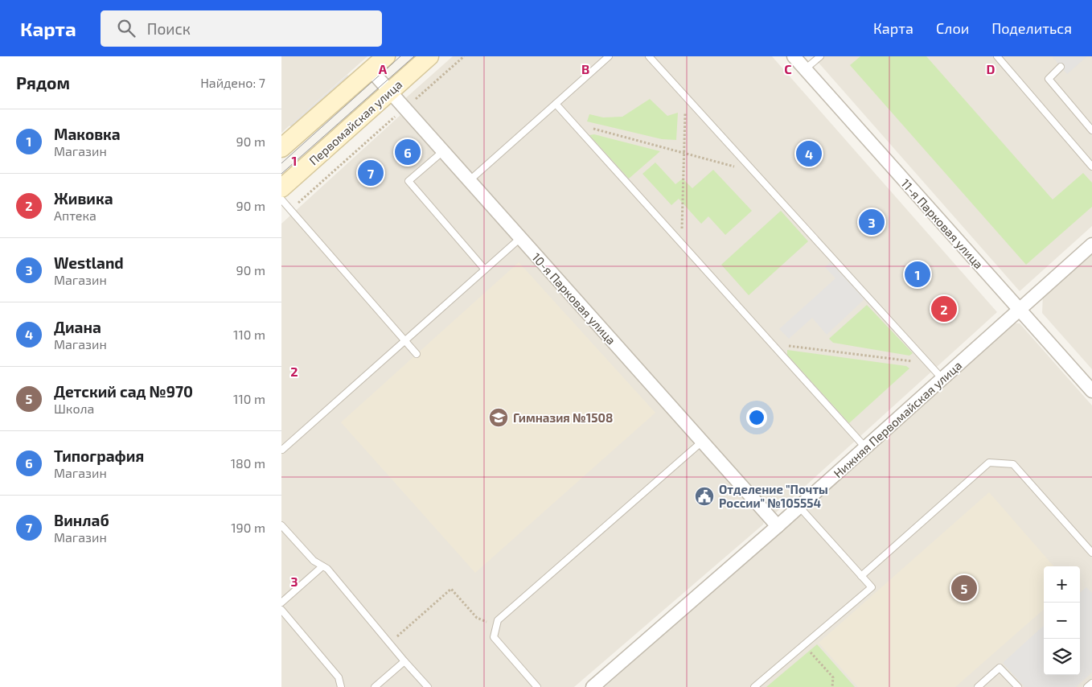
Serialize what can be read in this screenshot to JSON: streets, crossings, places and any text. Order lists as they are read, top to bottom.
{
  "streets": {
    "main road": ["Первомайская улица"],
    "street": ["11-я Парковая улица", "10-я Парковая улица", "Нижняя Первомайская улица"]
  },
  "crossings": [
    ["Первомайская улица", "10-я Парковая улица"],
    ["11-я Парковая улица", "Нижняя Первомайская улица"],
    ["10-я Парковая улица", "Нижняя Первомайская улица"]
  ],
  "places": {
    "school or university": ["Гимназия №1508"],
    "public building": ["Отделение \"Почты России\" №105554"]
  },
  "page": {
    "header": "Карта",
    "search": "Поиск",
    "nav": ["Карта", "Слои", "Поделиться"],
    "heading": ["Рядом", "Найдено: 7"],
    "list": [
      {
        "mark": "1",
        "name": "Маковка",
        "note": "Магазин",
        "value": "90 m"
      },
      {
        "mark": "2",
        "name": "Живика",
        "note": "Аптека",
        "value": "90 m"
      },
      {
        "mark": "3",
        "name": "Westland",
        "note": "Магазин",
        "value": "90 m"
      },
      {
        "mark": "4",
        "name": "Диана",
        "note": "Магазин",
        "value": "110 m"
      },
      {
        "mark": "5",
        "name": "Детский сад №970",
        "note": "Школа",
        "value": "110 m"
      },
      {
        "mark": "6",
        "name": "Типография",
        "note": "Магазин",
        "value": "180 m"
      },
      {
        "mark": "7",
        "name": "Винлаб",
        "note": "Магазин",
        "value": "190 m"
      }
    ],
    "pins": [
      "6",
      "4",
      "7",
      "3",
      "1",
      "2",
      "5"
    ],
    "map_buttons": ["+", "−"]
  },
  "grid": {
    "columns": [
      "A",
      "B",
      "C",
      "D"
    ],
    "rows": ["1", "2", "3"]
  }
}
